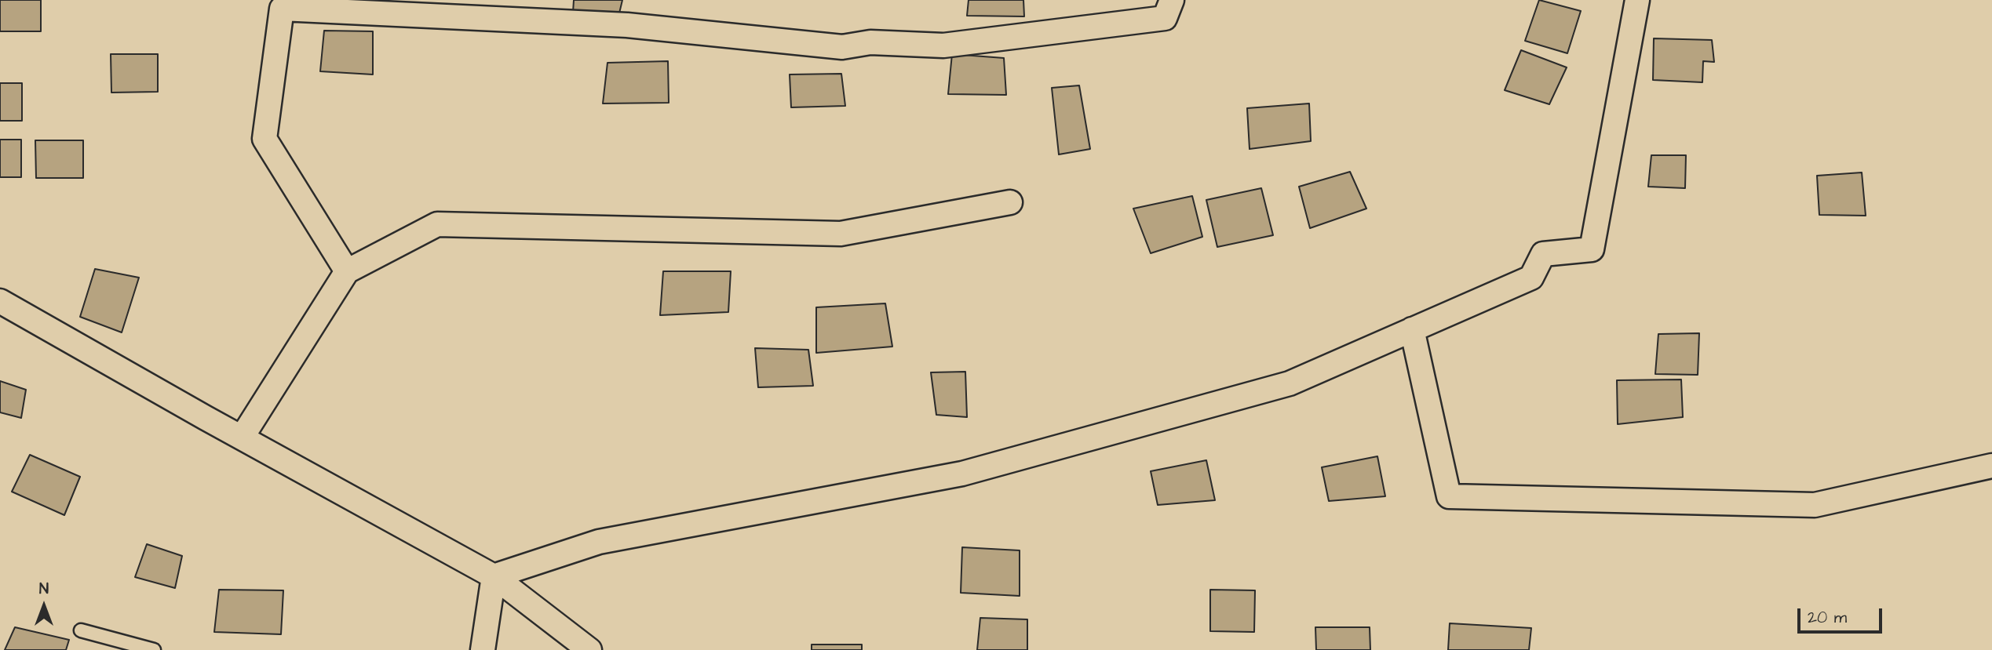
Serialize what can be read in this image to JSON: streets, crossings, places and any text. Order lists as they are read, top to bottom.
{
  "scale_bar": "20 m",
  "north": "top"
}
